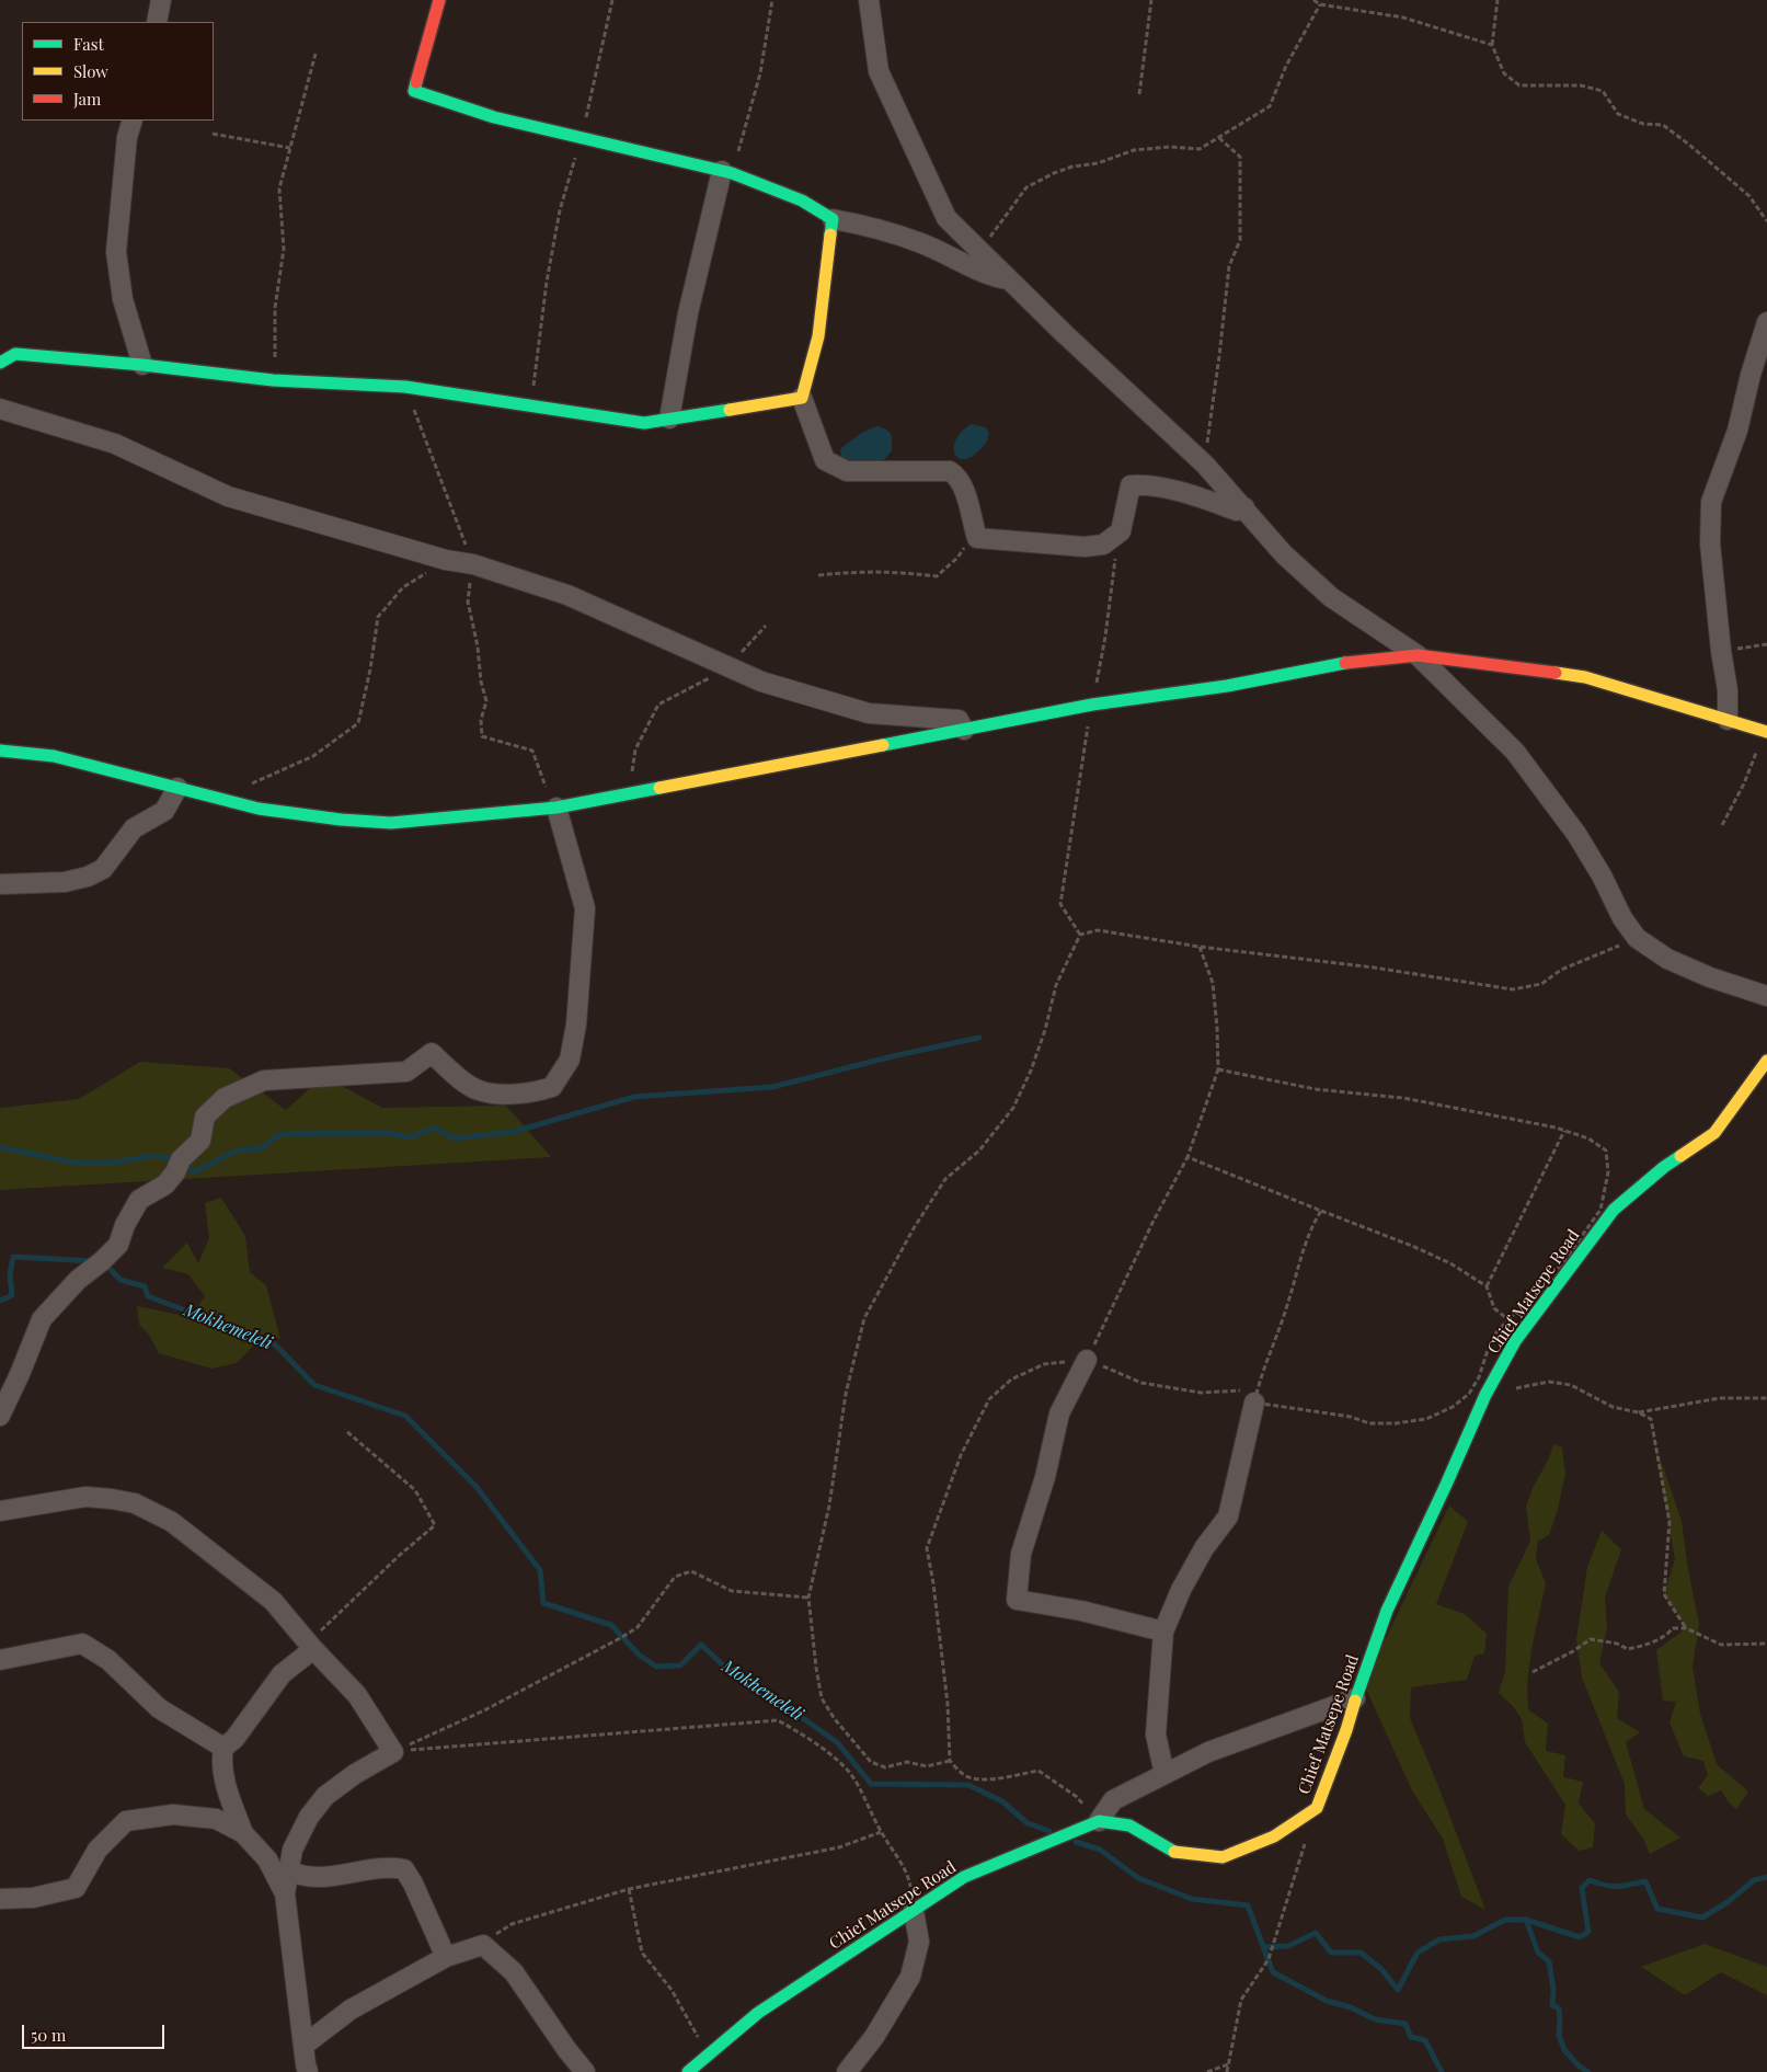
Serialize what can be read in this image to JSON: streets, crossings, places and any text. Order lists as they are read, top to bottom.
{
  "streets": {
    "street": ["Chief Matsepe Road"]
  },
  "water": ["Mokhemeleli"],
  "legend": ["Fast", "Slow", "Jam"],
  "scale_bar": "50 m"
}
